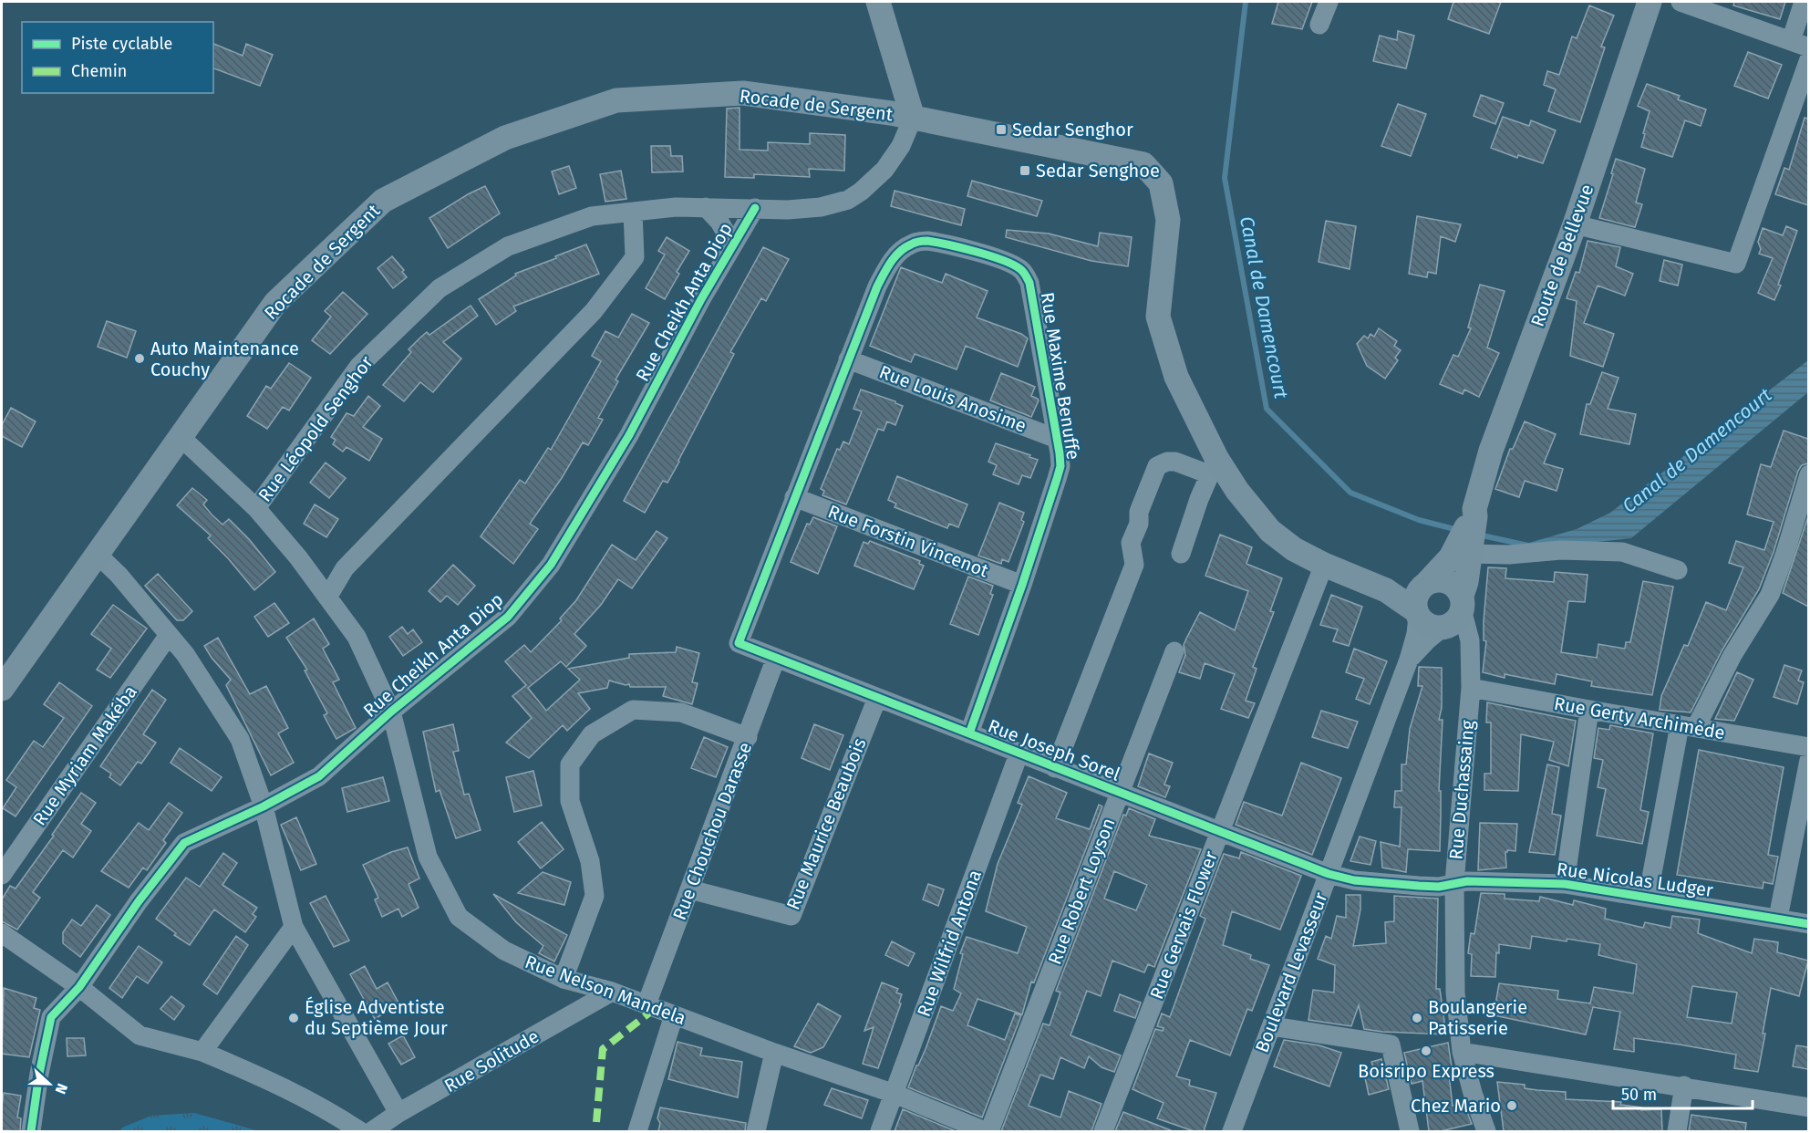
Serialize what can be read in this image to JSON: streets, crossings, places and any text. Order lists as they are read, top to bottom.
{
  "streets": {
    "main road": ["Rocade de Sergent", "Route de Bellevue"],
    "street": [
      "Rue Cheikh Anta Diop",
      "Rue Maxime Benuffe",
      "Rue Louis Anosime",
      "Rue Léopold Senghor",
      "Rue Forstin Vincenot",
      "Rue Gerty Archimède",
      "Rue Joseph Sorel",
      "Rue Myriam Makéba",
      "Rue Duchassaing",
      "Rue Maurice Beaubois",
      "Rue Chouchou Darasse",
      "Rue Nicolas Ludger",
      "Rue Robert Loyson",
      "Rue Gervais Flower",
      "Rue Wilfrid Antona",
      "Boulevard Levasseur",
      "Rue Nelson Mandela",
      "Rue Solitude"
    ]
  },
  "crossings": [
    ["Rocade de Sergent", "Route de Bellevue"],
    ["Rocade de Sergent", "Rue Léopold Senghor"],
    ["Rocade de Sergent", "Rue Gervais Flower"],
    ["Rocade de Sergent", "Boulevard Levasseur"],
    ["Rocade de Sergent", "Rue Nelson Mandela"],
    ["Route de Bellevue", "Rue Duchassaing"],
    ["Route de Bellevue", "Boulevard Levasseur"],
    ["Rue Cheikh Anta Diop", "Rue Léopold Senghor"],
    ["Rue Cheikh Anta Diop", "Rue Nelson Mandela"],
    ["Rue Maxime Benuffe", "Rue Louis Anosime"],
    ["Rue Maxime Benuffe", "Rue Forstin Vincenot"],
    ["Rue Maxime Benuffe", "Rue Joseph Sorel"],
    ["Rue Léopold Senghor", "Rue Nelson Mandela"],
    ["Rue Gerty Archimède", "Rue Duchassaing"],
    ["Rue Joseph Sorel", "Rue Maurice Beaubois"],
    ["Rue Joseph Sorel", "Rue Chouchou Darasse"],
    ["Rue Joseph Sorel", "Rue Nicolas Ludger"],
    ["Rue Joseph Sorel", "Rue Robert Loyson"],
    ["Rue Joseph Sorel", "Rue Gervais Flower"],
    ["Rue Joseph Sorel", "Rue Wilfrid Antona"],
    ["Rue Joseph Sorel", "Boulevard Levasseur"],
    ["Rue Duchassaing", "Rue Nicolas Ludger"],
    ["Rue Maurice Beaubois", "Rue Chouchou Darasse"],
    ["Rue Chouchou Darasse", "Rue Nelson Mandela"],
    ["Rue Nicolas Ludger", "Boulevard Levasseur"],
    ["Rue Wilfrid Antona", "Rue Nelson Mandela"],
    ["Rue Nelson Mandela", "Rue Solitude"]
  ],
  "water": ["Canal de Damencourt"],
  "places": {
    "transit": ["Sedar Senghor", "Sedar Senghoe"],
    "other": [
      "Auto Maintenance Couchy",
      "Église Adventiste du Septième Jour",
      "Boulangerie Patisserie",
      "Boisripo Express",
      "Chez Mario"
    ]
  },
  "legend": ["Piste cyclable", "Chemin"],
  "scale_bar": "50 m",
  "north": "right"
}
